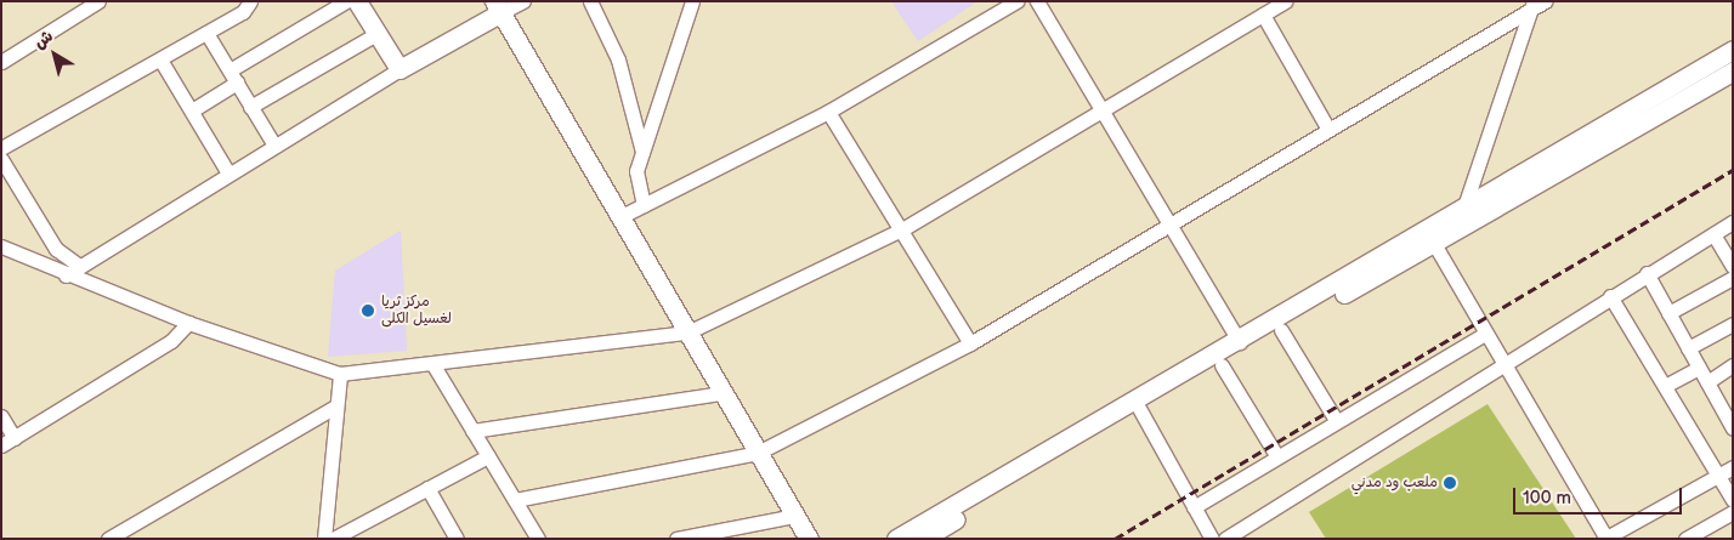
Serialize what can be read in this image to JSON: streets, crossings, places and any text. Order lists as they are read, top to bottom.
{
  "places": ["مركز ثريا لغسيل الكلى", "ملعب ود مدني"],
  "scale_bar": "100 m",
  "north": "top left"
}
